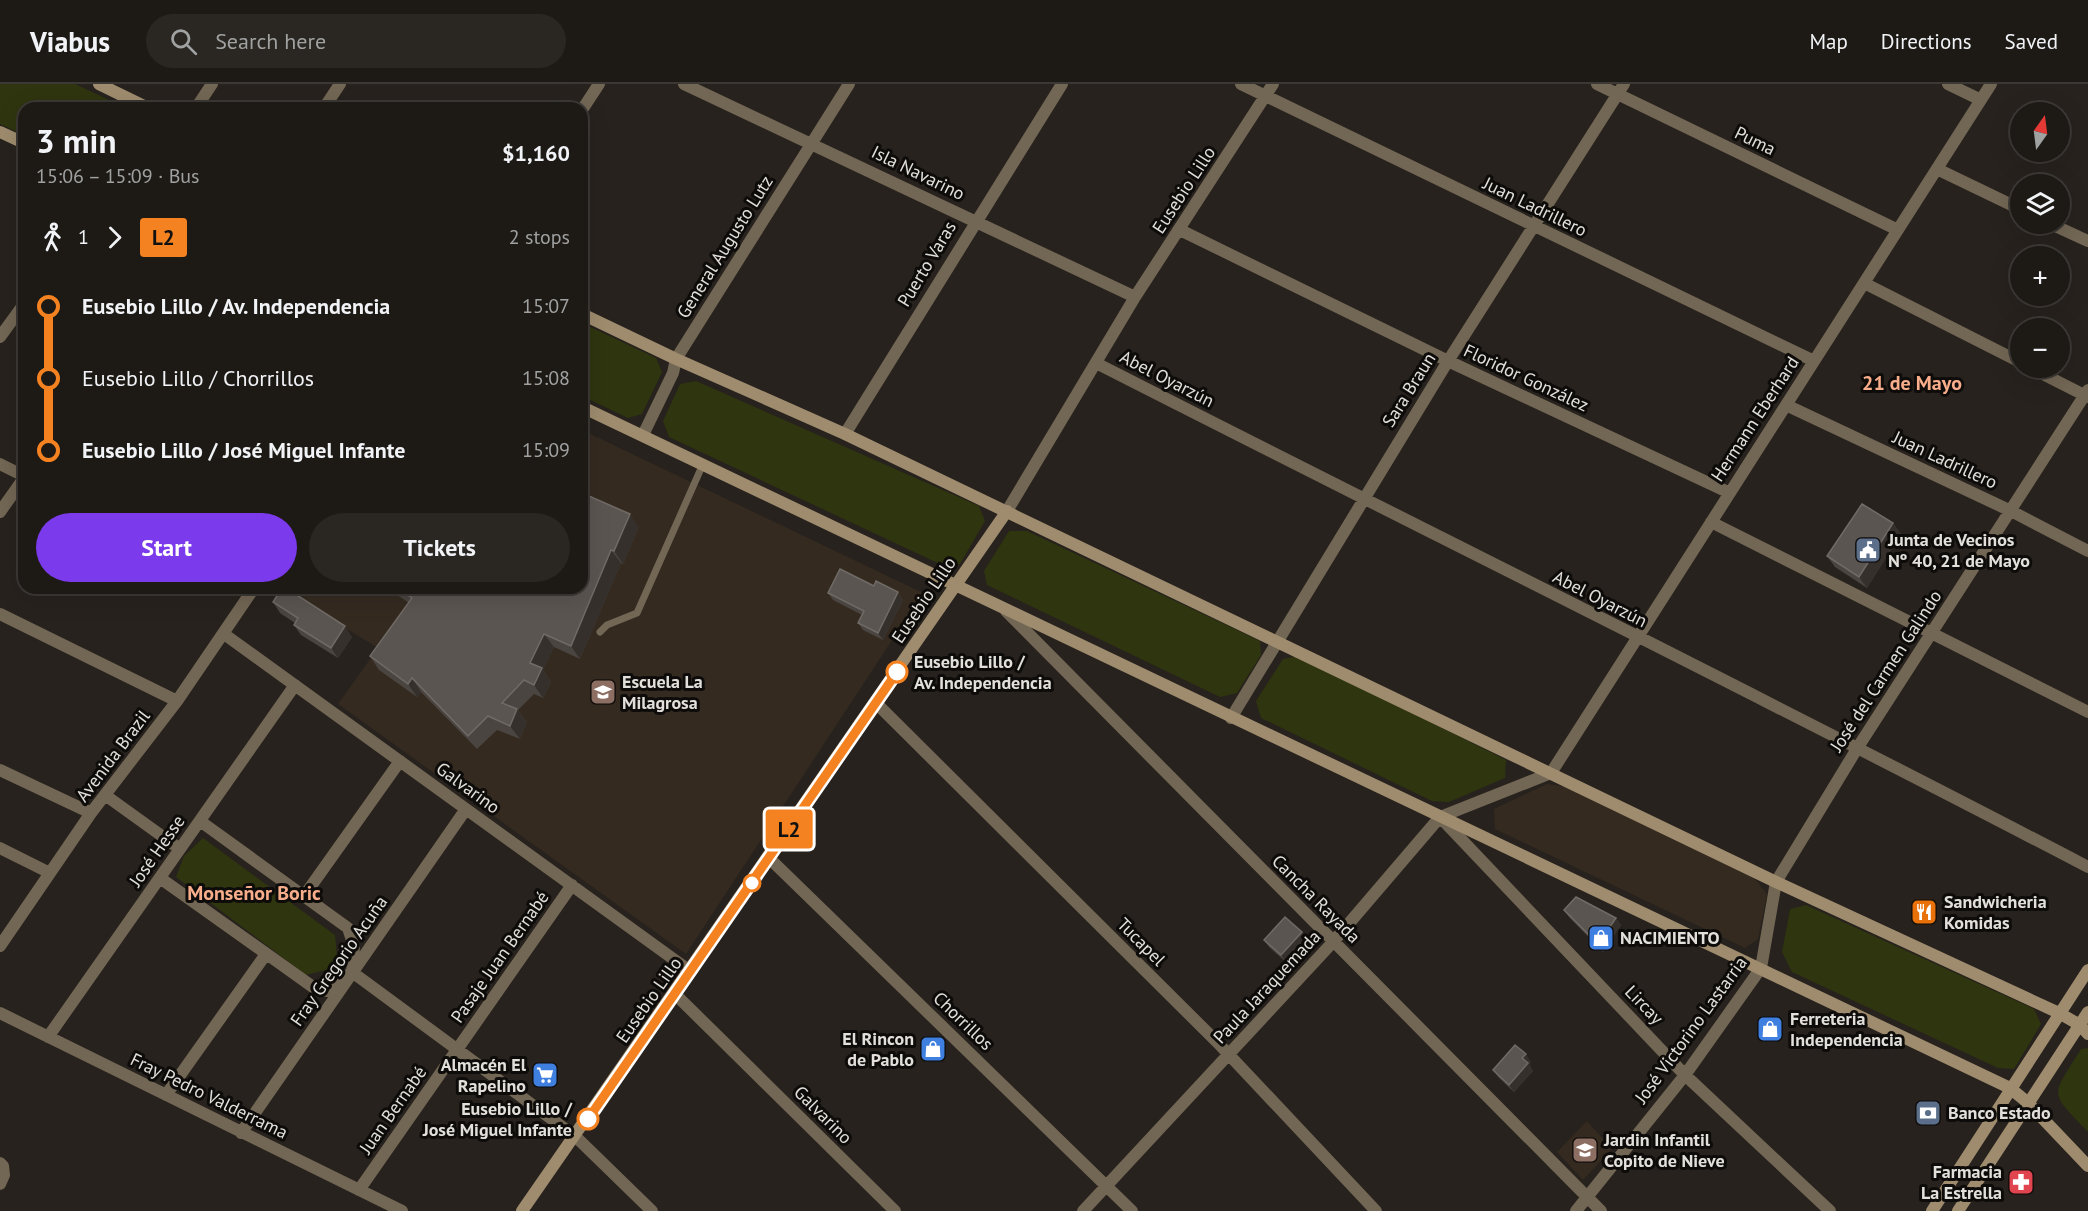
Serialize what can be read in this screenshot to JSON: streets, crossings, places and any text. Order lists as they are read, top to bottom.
{
  "streets": {
    "main road": ["Eusebio Lillo"],
    "street": [
      "Puma",
      "Isla Navarino",
      "Juan Ladrillero",
      "General Augusto Lutz",
      "Puerto Varas",
      "Floridor González",
      "Abel Oyarzún",
      "Sara Braun",
      "Hermann Eberhard",
      "José del Carmen Galindo",
      "Avenida Brazil",
      "Galvarino",
      "José Hesse",
      "Cancha Rayada",
      "Tucapel",
      "Pasaje Juan Bernabé",
      "Fray Gregorio Acuña",
      "Paula Jaraquemada",
      "Lircay",
      "Chorrillos",
      "José Victorino Lastarria",
      "Fray Pedro Valderrama",
      "Juan Bernabé"
    ]
  },
  "crossings": [
    ["Puma", "Sara Braun"],
    ["Puma", "Hermann Eberhard"],
    ["Isla Navarino", "Eusebio Lillo"],
    ["Isla Navarino", "General Augusto Lutz"],
    ["Isla Navarino", "Puerto Varas"],
    ["Eusebio Lillo", "Juan Ladrillero"],
    ["Eusebio Lillo", "Floridor González"],
    ["Eusebio Lillo", "Abel Oyarzún"],
    ["Eusebio Lillo", "Galvarino"],
    ["Eusebio Lillo", "Tucapel"],
    ["Eusebio Lillo", "Chorrillos"],
    ["Juan Ladrillero", "Sara Braun"],
    ["Juan Ladrillero", "Hermann Eberhard"],
    ["Juan Ladrillero", "José del Carmen Galindo"],
    ["Floridor González", "Sara Braun"],
    ["Floridor González", "Hermann Eberhard"],
    ["Abel Oyarzún", "Sara Braun"],
    ["Abel Oyarzún", "Hermann Eberhard"],
    ["Abel Oyarzún", "José del Carmen Galindo"],
    ["Hermann Eberhard", "Paula Jaraquemada"],
    ["José del Carmen Galindo", "José Victorino Lastarria"],
    ["Avenida Brazil", "Galvarino"],
    ["Galvarino", "José Hesse"],
    ["Galvarino", "Pasaje Juan Bernabé"],
    ["Galvarino", "Fray Gregorio Acuña"],
    ["José Hesse", "Fray Pedro Valderrama"],
    ["Cancha Rayada", "Paula Jaraquemada"],
    ["Cancha Rayada", "José Victorino Lastarria"],
    ["Tucapel", "Paula Jaraquemada"],
    ["Pasaje Juan Bernabé", "Juan Bernabé"],
    ["Fray Gregorio Acuña", "Fray Pedro Valderrama"],
    ["Paula Jaraquemada", "Lircay"],
    ["Paula Jaraquemada", "Chorrillos"],
    ["Lircay", "José Victorino Lastarria"],
    ["Fray Pedro Valderrama", "Juan Bernabé"]
  ],
  "districts": ["21 de Mayo", "Monseñor Boric"],
  "places": {
    "public building": ["Junta de Vecinos Nº 40, 21 de Mayo"],
    "other": ["Eusebio Lillo / Av. Independencia", "Eusebio Lillo / José Miguel Infante"],
    "school or university": ["Escuela La Milagrosa", "Jardin Infantil Copito de Nieve"],
    "restaurant": ["Sandwicheria Komidas"],
    "shop": ["NACIMIENTO", "Ferreteria Independencia", "El Rincon de Pablo"],
    "supermarket": ["Almacén El Rapelino"],
    "bank": ["Banco Estado"],
    "pharmacy": ["Farmacia La Estrella"]
  },
  "lines": ["bus line L2"],
  "north": "top",
  "page": {
    "header": "Viabus",
    "search": "Search here",
    "nav": ["Map", "Directions", "Saved"],
    "on_map": "L2",
    "map_buttons": ["+", "−"],
    "heading": ["3 min", "15:06 – 15:09 · Bus", "$1,160"],
    "legs": ["1", "L2", "2 stops"],
    "list": [
      {
        "name": "Eusebio Lillo / Av. Independencia",
        "value": "15:07"
      },
      {
        "name": "Eusebio Lillo / Chorrillos",
        "value": "15:08"
      },
      {
        "name": "Eusebio Lillo / José Miguel Infante",
        "value": "15:09"
      }
    ],
    "buttons": ["Start", "Tickets"]
  }
}
